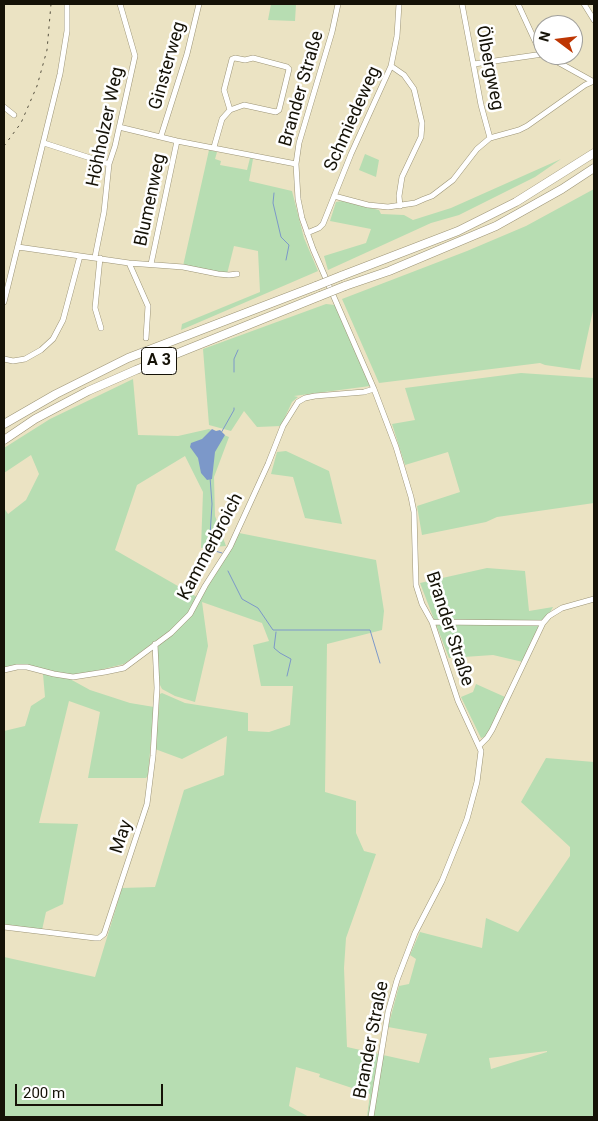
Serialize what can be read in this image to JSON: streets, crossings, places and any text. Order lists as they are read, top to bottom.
{
  "streets": {
    "highway": ["A 3"],
    "street": [
      "Ginsterweg",
      "Ölbergweg",
      "Brander Straße",
      "Schmiedeweg",
      "Höhholzer Weg",
      "Blumenweg",
      "Kammerbroich",
      "May"
    ]
  },
  "crossings": [
    ["Brander Straße", "Schmiedeweg"],
    ["Brander Straße", "Kammerbroich"],
    ["Kammerbroich", "May"]
  ],
  "scale_bar": "200 m",
  "north": "left"
}
